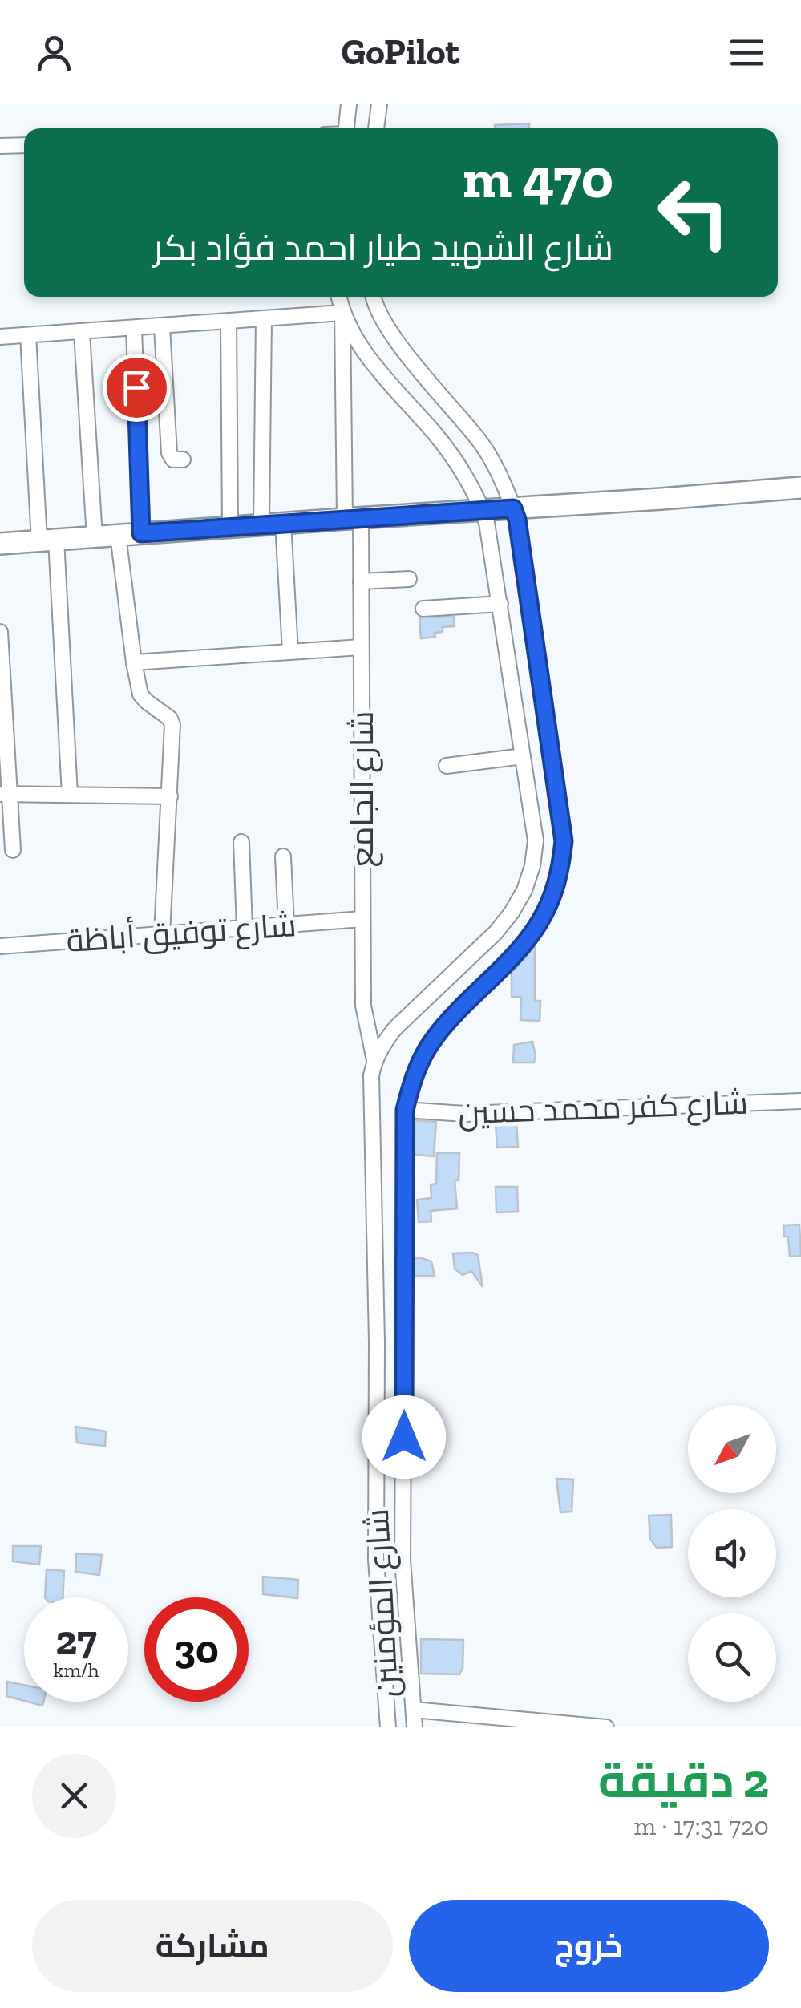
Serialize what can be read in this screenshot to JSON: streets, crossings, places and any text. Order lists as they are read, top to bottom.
{
  "streets": {
    "street": [
      "شارع الجامع",
      "شارع توفيق أباظة",
      "شارع كفر محمد حسين",
      "شارع المؤمنين"
    ]
  },
  "crossings": [
    ["شارع الجامع", "شارع توفيق أباظة"],
    ["شارع الجامع", "شارع المؤمنين"],
    ["شارع كفر محمد حسين", "شارع المؤمنين"]
  ],
  "north": "bottom left",
  "page": {
    "header": "GoPilot",
    "turn": ["470 m", "شارع الشهيد طيار احمد فؤاد بكر"],
    "speed": "27 km/h",
    "limit": "30",
    "heading": ["2 دقيقة", "720 m · 17:31"],
    "buttons": ["خروج", "مشاركة"]
  }
}
